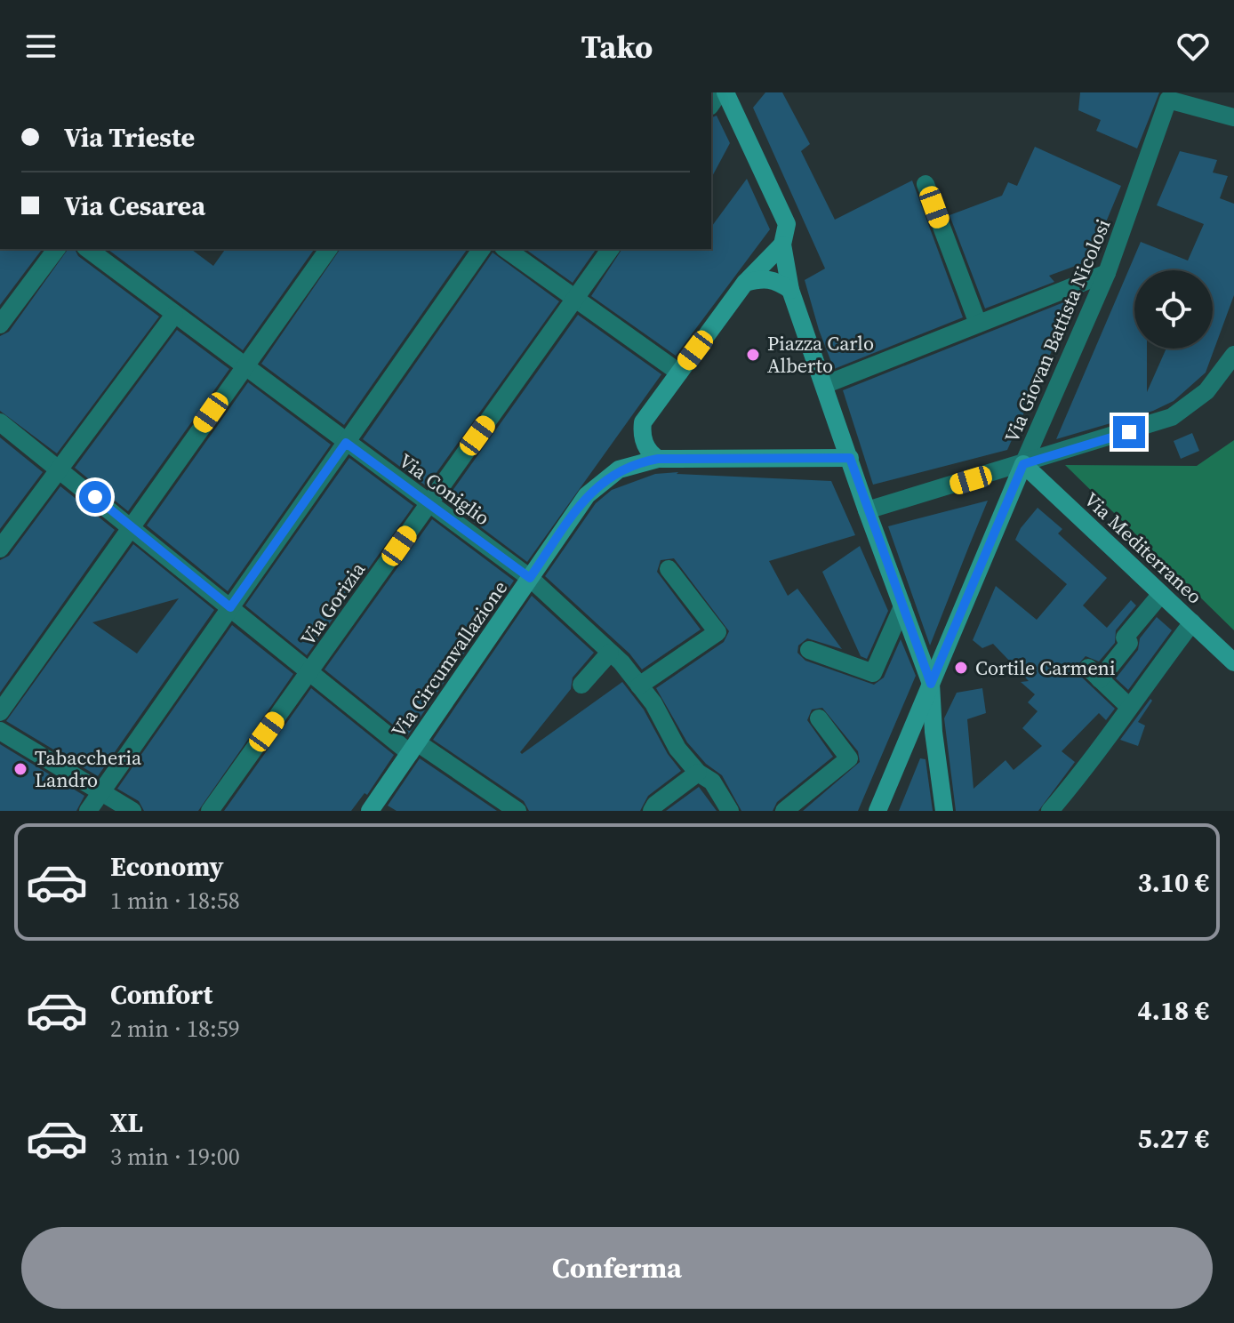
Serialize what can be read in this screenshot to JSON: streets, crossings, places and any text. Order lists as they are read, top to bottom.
{
  "streets": {
    "street": [
      "Via Giovan Battista Nicolosi",
      "Via Coniglio",
      "Via Mediterraneo",
      "Via Gorizia",
      "Via Circumvallazione"
    ]
  },
  "crossings": [
    ["Via Giovan Battista Nicolosi", "Via Mediterraneo"],
    ["Via Coniglio", "Via Gorizia"],
    ["Via Coniglio", "Via Circumvallazione"]
  ],
  "places": ["Piazza Carlo Alberto", "Cortile Carmeni", "Tabaccheria Landro"],
  "page": {
    "header": "Tako",
    "banner": ["Via Trieste", "Via Cesarea"],
    "list": [
      {
        "name": "Economy",
        "note": "1 min · 18:58",
        "value": "3.10 €"
      },
      {
        "name": "Comfort",
        "note": "2 min · 18:59",
        "value": "4.18 €"
      },
      {
        "name": "XL",
        "note": "3 min · 19:00",
        "value": "5.27 €"
      }
    ],
    "buttons": "Conferma"
  }
}
